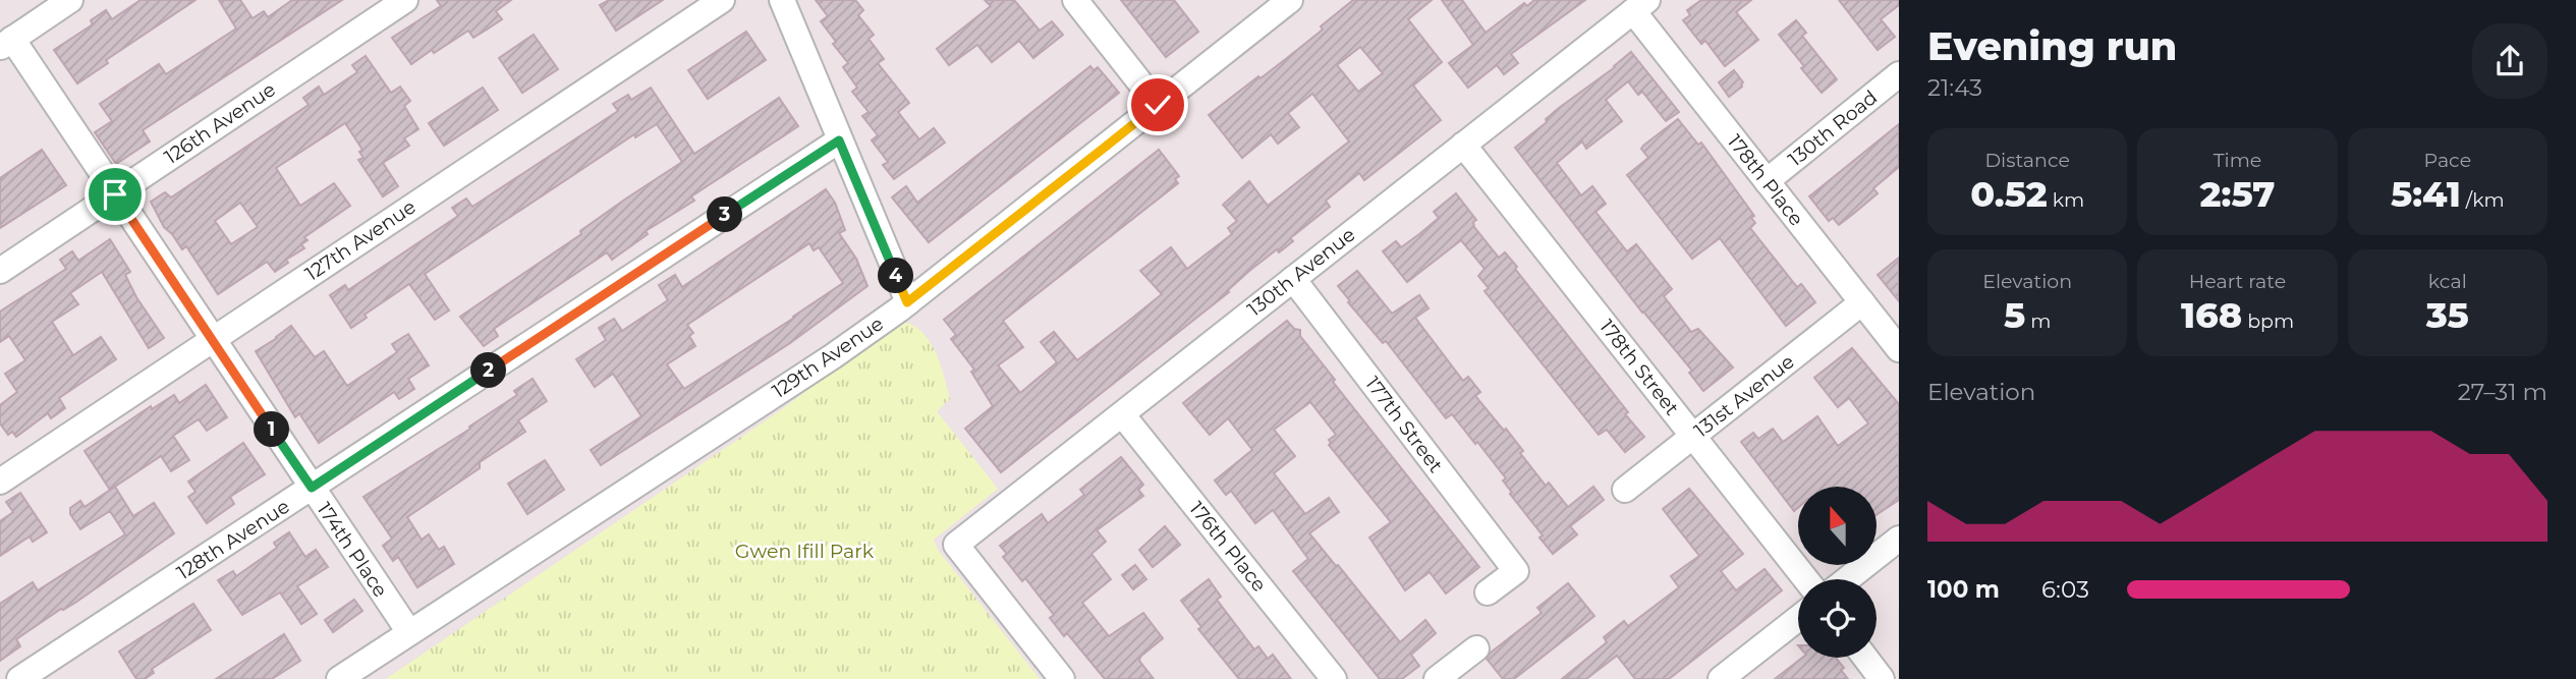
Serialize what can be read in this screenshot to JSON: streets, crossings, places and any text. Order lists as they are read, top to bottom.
{
  "streets": {
    "street": [
      "126th Avenue",
      "130th Road",
      "178th Place",
      "127th Avenue",
      "130th Avenue",
      "129th Avenue",
      "178th Street",
      "131st Avenue",
      "177th Street",
      "128th Avenue",
      "176th Place",
      "174th Place"
    ]
  },
  "crossings": [
    ["126th Avenue", "174th Place"],
    ["130th Road", "178th Place"],
    ["178th Place", "130th Avenue"],
    ["178th Place", "131st Avenue"],
    ["127th Avenue", "174th Place"],
    ["130th Avenue", "178th Street"],
    ["130th Avenue", "177th Street"],
    ["130th Avenue", "176th Place"],
    ["129th Avenue", "174th Place"],
    ["178th Street", "131st Avenue"],
    ["128th Avenue", "174th Place"]
  ],
  "parks": ["Gwen Ifill Park"],
  "north": "top",
  "page": {
    "heading": ["Evening run", "21:43"],
    "stats": [
      ["Distance", "0.52 km"],
      ["Time", "2:57"],
      ["Pace", "5:41 /km"],
      ["Elevation", "5 m"],
      ["Heart rate", "168 bpm"],
      ["kcal", "35"]
    ],
    "pins": [
      "3",
      "4",
      "2",
      "1"
    ],
    "chart": ["Elevation", "27–31 m"],
    "list": [
      {
        "name": "100 m",
        "note": "6:03"
      }
    ]
  }
}
